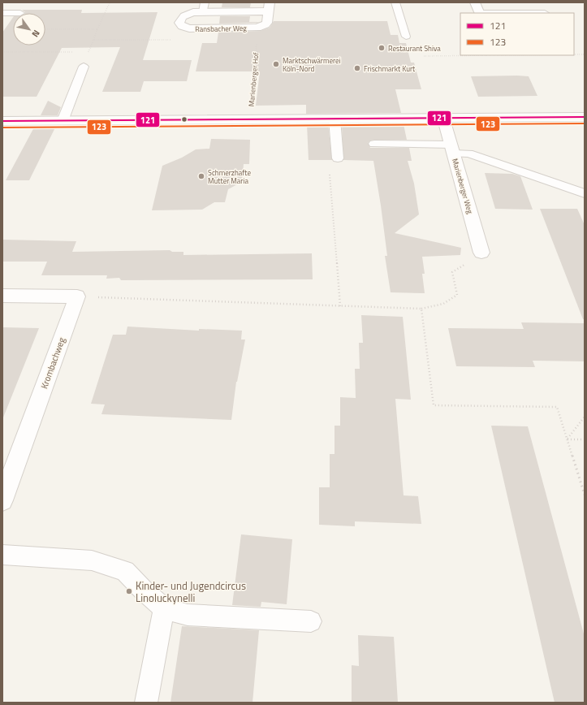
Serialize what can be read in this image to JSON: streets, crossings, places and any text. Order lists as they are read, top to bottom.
{
  "streets": {
    "street": ["Ransbacher Weg", "Marienberger Weg", "Krombachweg"],
    "path": ["Marienberger Hof"]
  },
  "crossings": [
    ["Ransbacher Weg", "Marienberger Hof"]
  ],
  "places": [
    "Restaurant Shiva",
    "Marktschwärmerei Köln-Nord",
    "Frischmarkt Kurt",
    "Schmerzhafte Mutter Maria",
    "Kinder- und Jugendcircus Linoluckynelli"
  ],
  "lines": ["transit line 121", "transit line 123"],
  "legend": ["121", "123"],
  "north": "bottom right"
}
